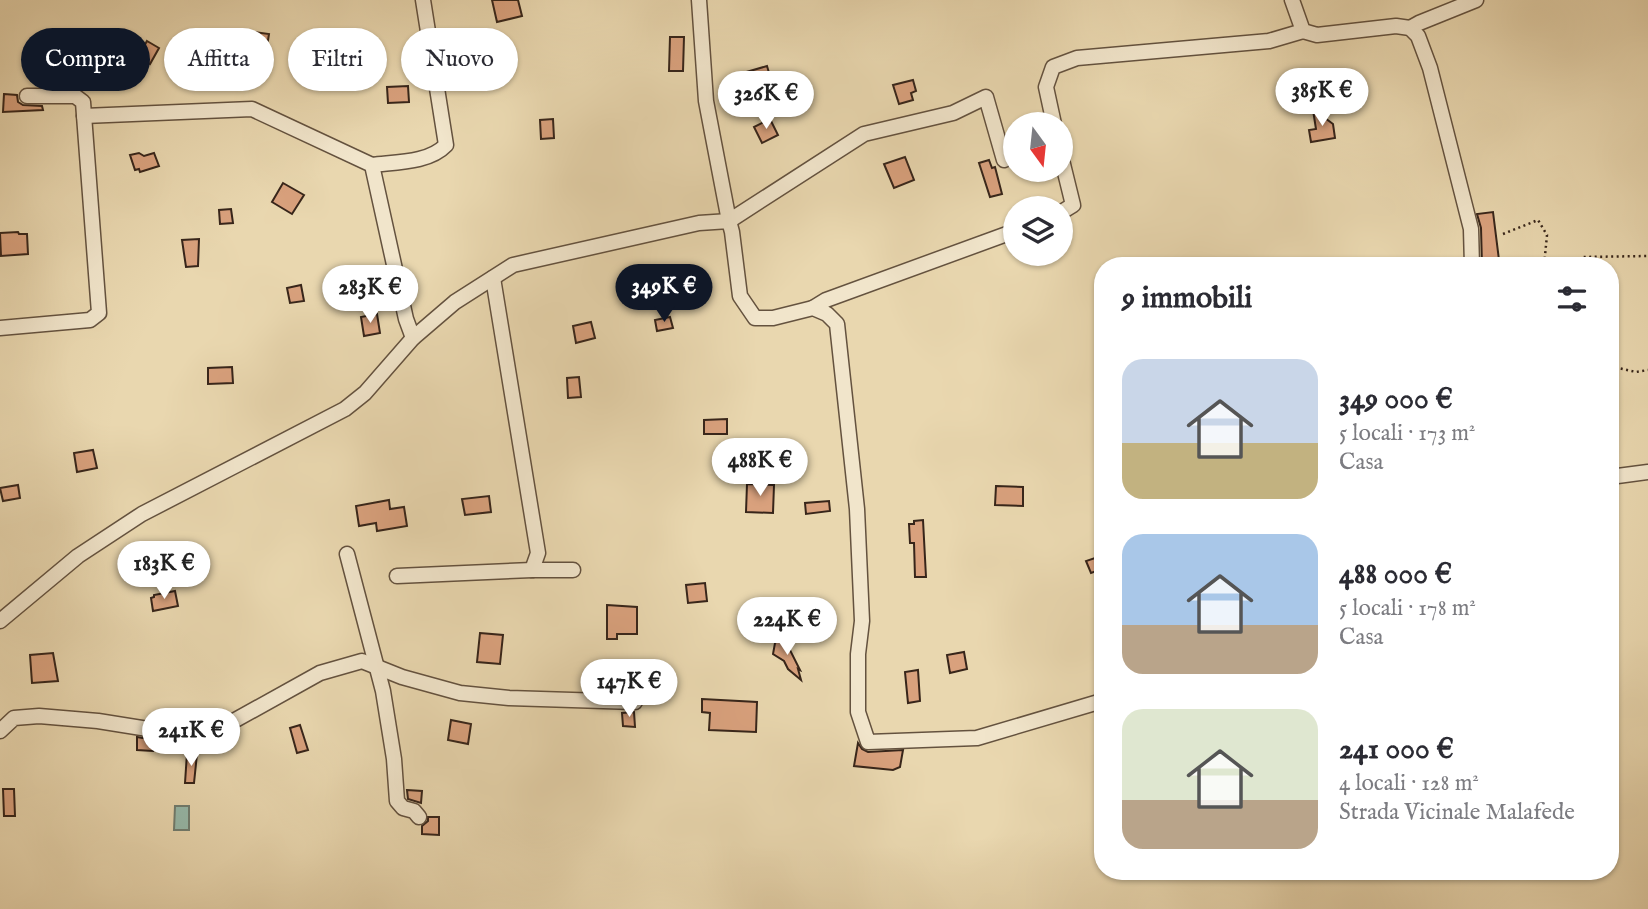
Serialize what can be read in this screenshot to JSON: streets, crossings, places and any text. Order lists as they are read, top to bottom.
{
  "north": "bottom",
  "page": {
    "chip": [
      "Compra",
      "Affitta",
      "Filtri",
      "Nuovo"
    ],
    "price": [
      "385K €",
      "326K €",
      "349K €",
      "283K €",
      "488K €",
      "183K €",
      "224K €",
      "147K €",
      "241K €"
    ],
    "heading": "9 immobili",
    "list": [
      {
        "name": "349 000 €",
        "note": "5 locali · 173 m² · Casa"
      },
      {
        "name": "488 000 €",
        "note": "5 locali · 178 m² · Casa"
      },
      {
        "name": "241 000 €",
        "note": "4 locali · 128 m² · Strada Vicinale Malafede"
      }
    ]
  }
}
